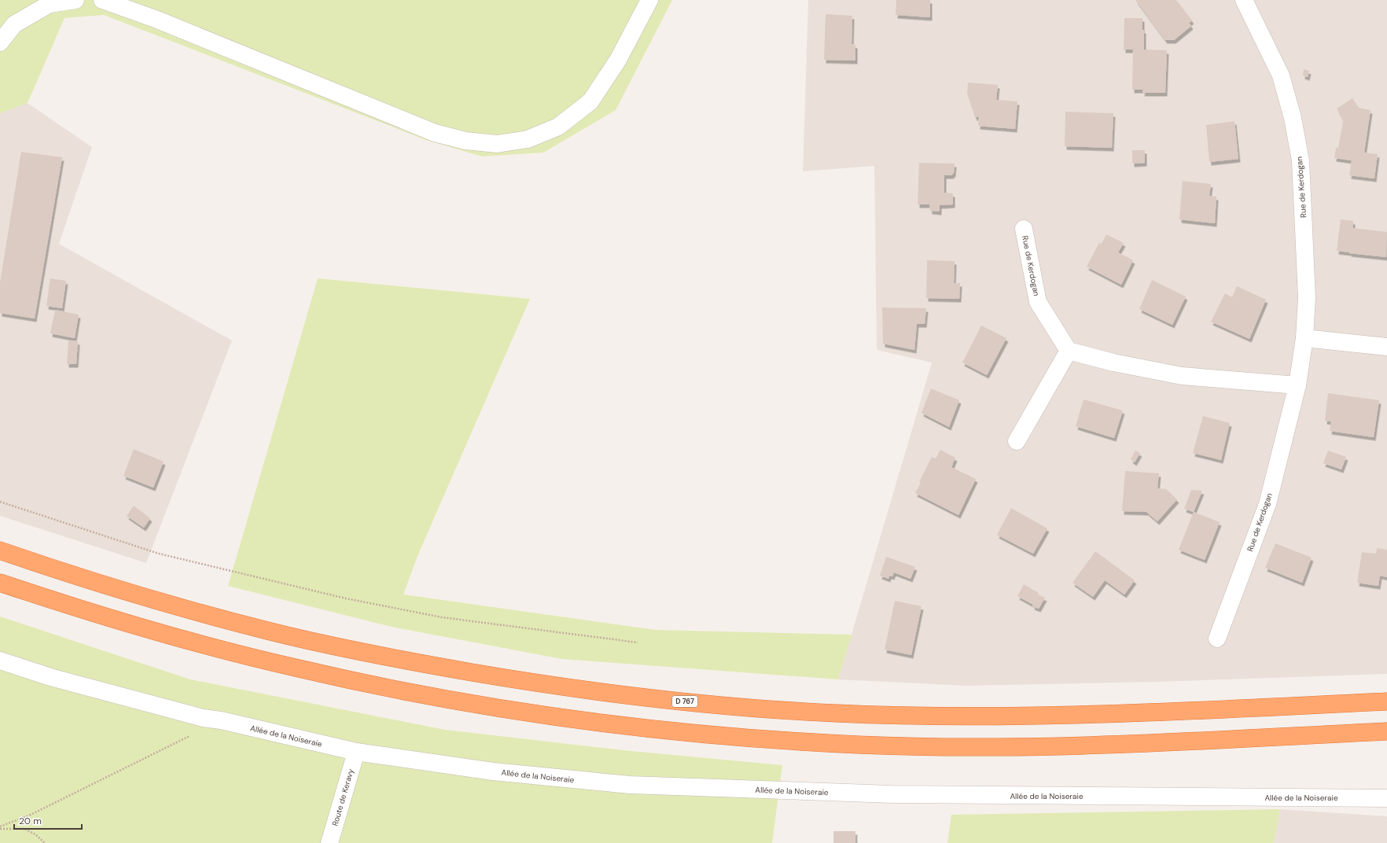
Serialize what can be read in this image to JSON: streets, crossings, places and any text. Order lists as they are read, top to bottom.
{
  "streets": {
    "highway": ["D 767"],
    "street": ["Rue de Kerdogan", "Allée de la Noiseraie", "Route de Keravy"]
  },
  "crossings": [
    ["Allée de la Noiseraie", "Route de Keravy"]
  ],
  "scale_bar": "20 m"
}
